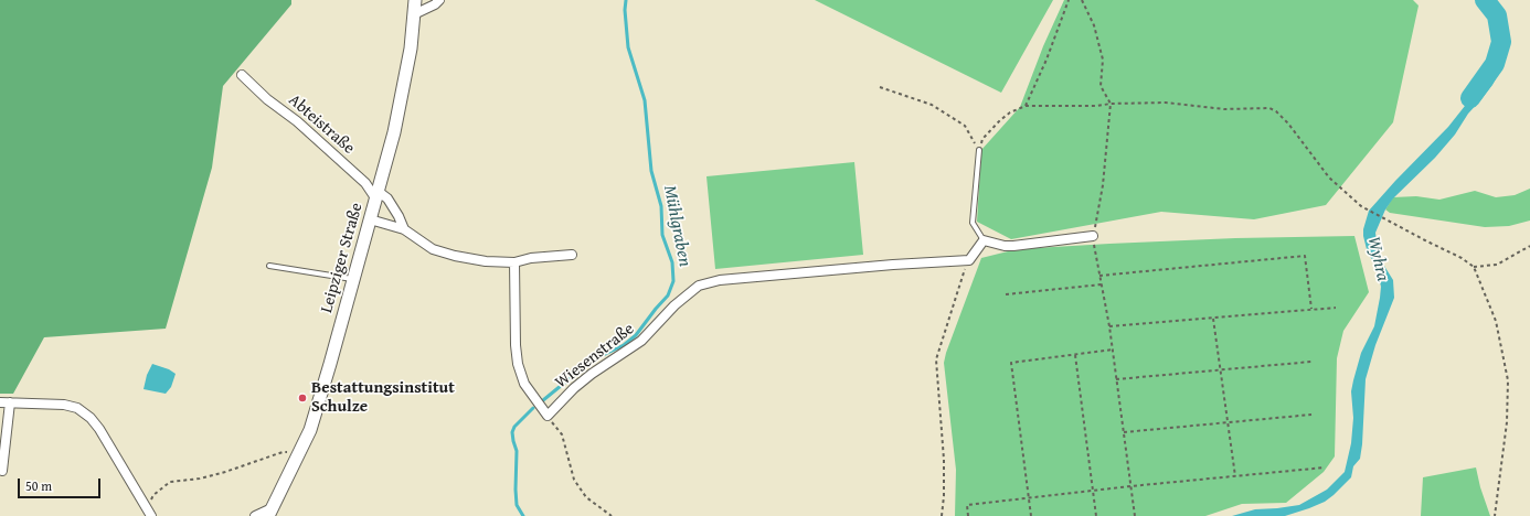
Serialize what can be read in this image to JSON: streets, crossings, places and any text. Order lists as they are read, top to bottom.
{
  "streets": {
    "street": ["Abteistraße", "Leipziger Straße", "Wiesenstraße"]
  },
  "crossings": [
    ["Abteistraße", "Leipziger Straße"]
  ],
  "water": ["Mühlgraben", "Wyhra"],
  "places": ["Bestattungsinstitut Schulze"],
  "scale_bar": "50 m"
}
